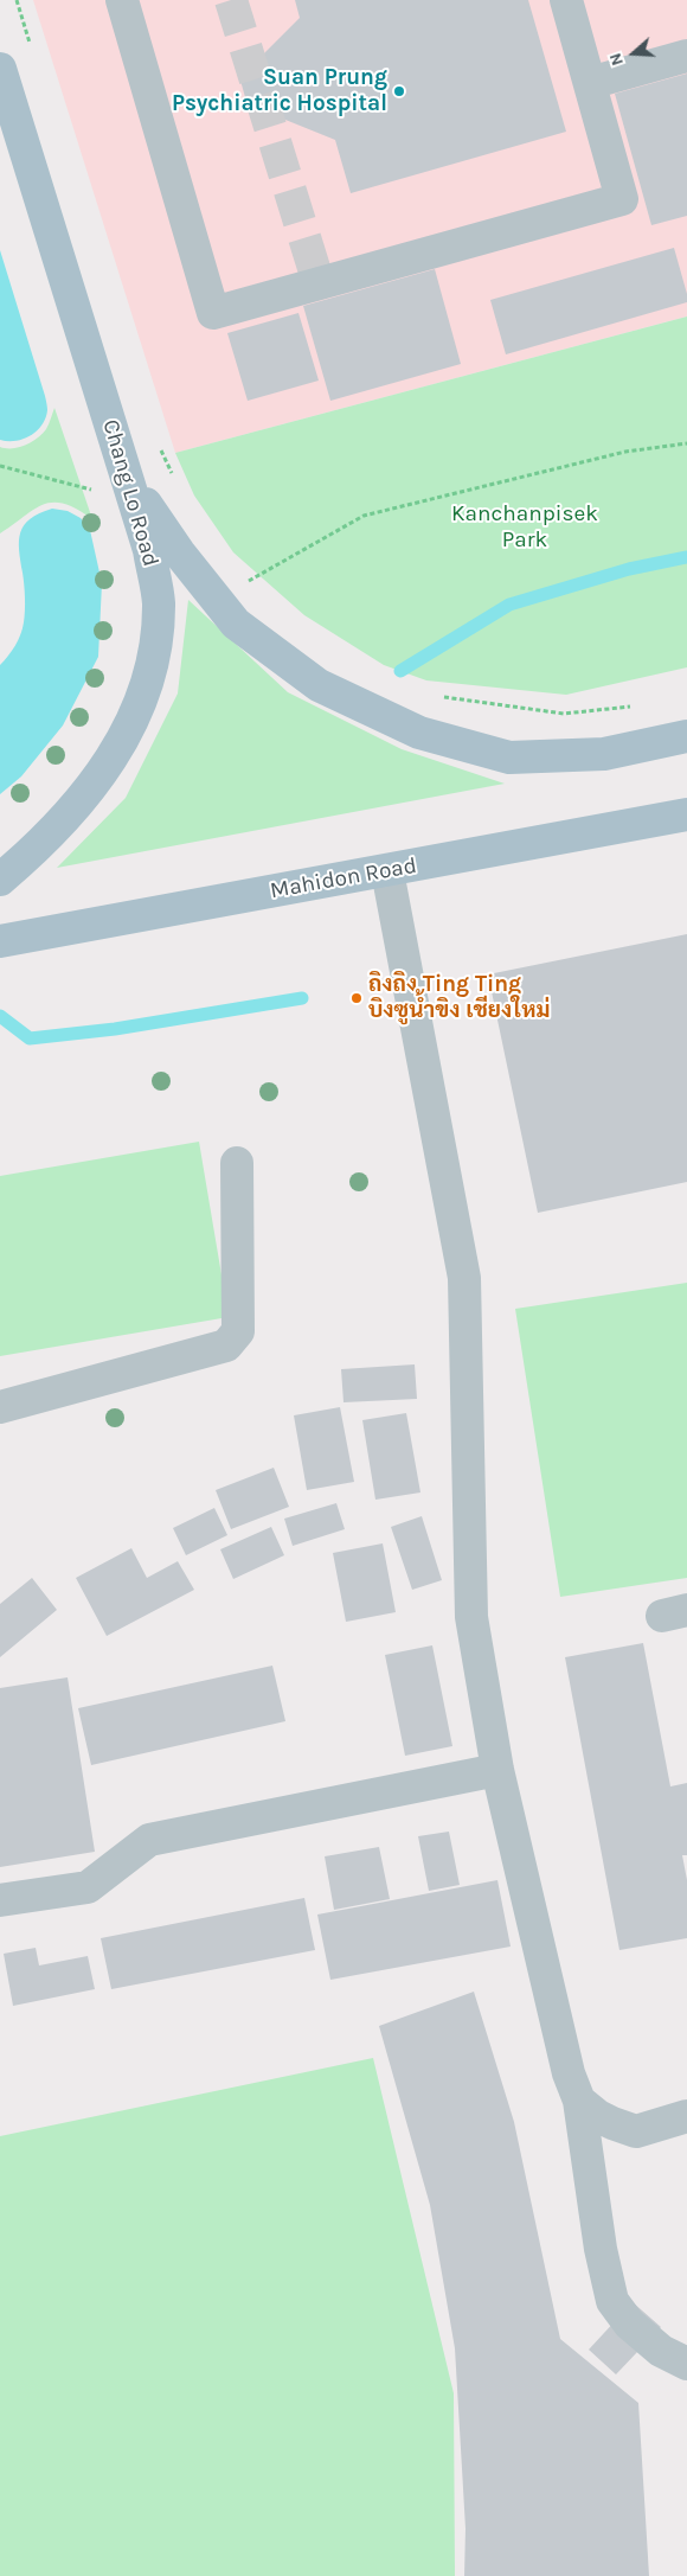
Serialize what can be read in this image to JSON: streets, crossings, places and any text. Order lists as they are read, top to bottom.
{
  "streets": {
    "main road": ["Chang Lo Road", "Mahidon Road"]
  },
  "parks": ["Kanchanpisek Park"],
  "places": ["Suan Prung Psychiatric Hospital", "ถิงถิง Ting Ting บิงซูน้ำขิง เชียงใหม่"],
  "north": "left"
}
